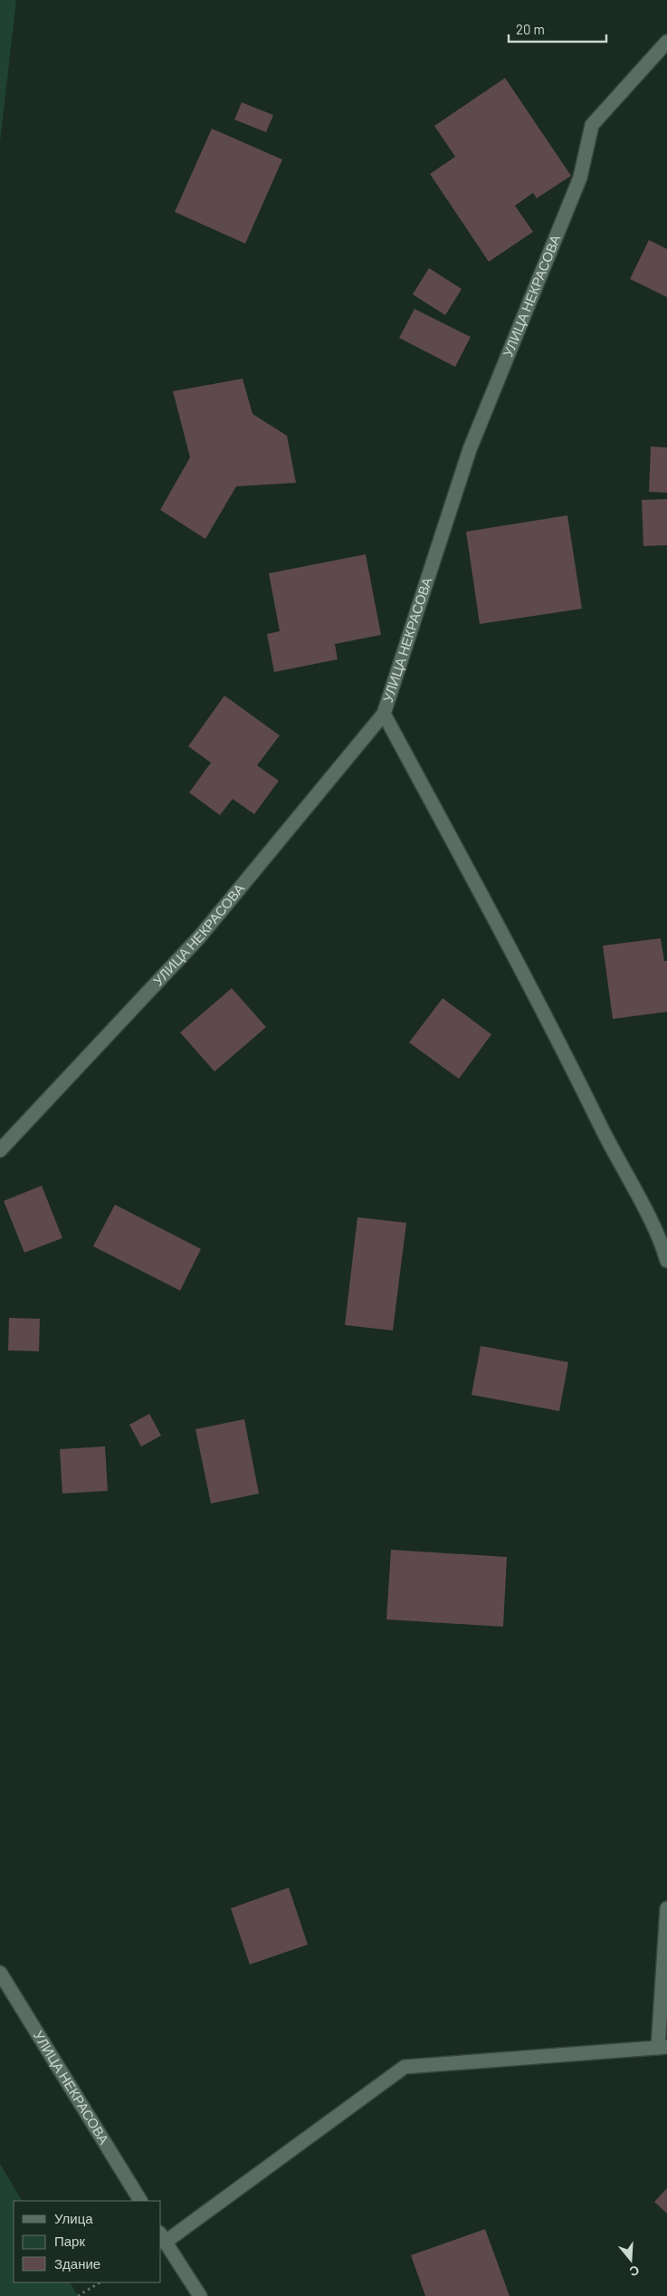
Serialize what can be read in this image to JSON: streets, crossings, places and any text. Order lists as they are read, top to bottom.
{
  "streets": {
    "street": ["УЛИЦА НЕКРАСОВА"]
  },
  "legend": ["Улица", "Парк", "Здание"],
  "scale_bar": "20 m",
  "north": "bottom"
}
